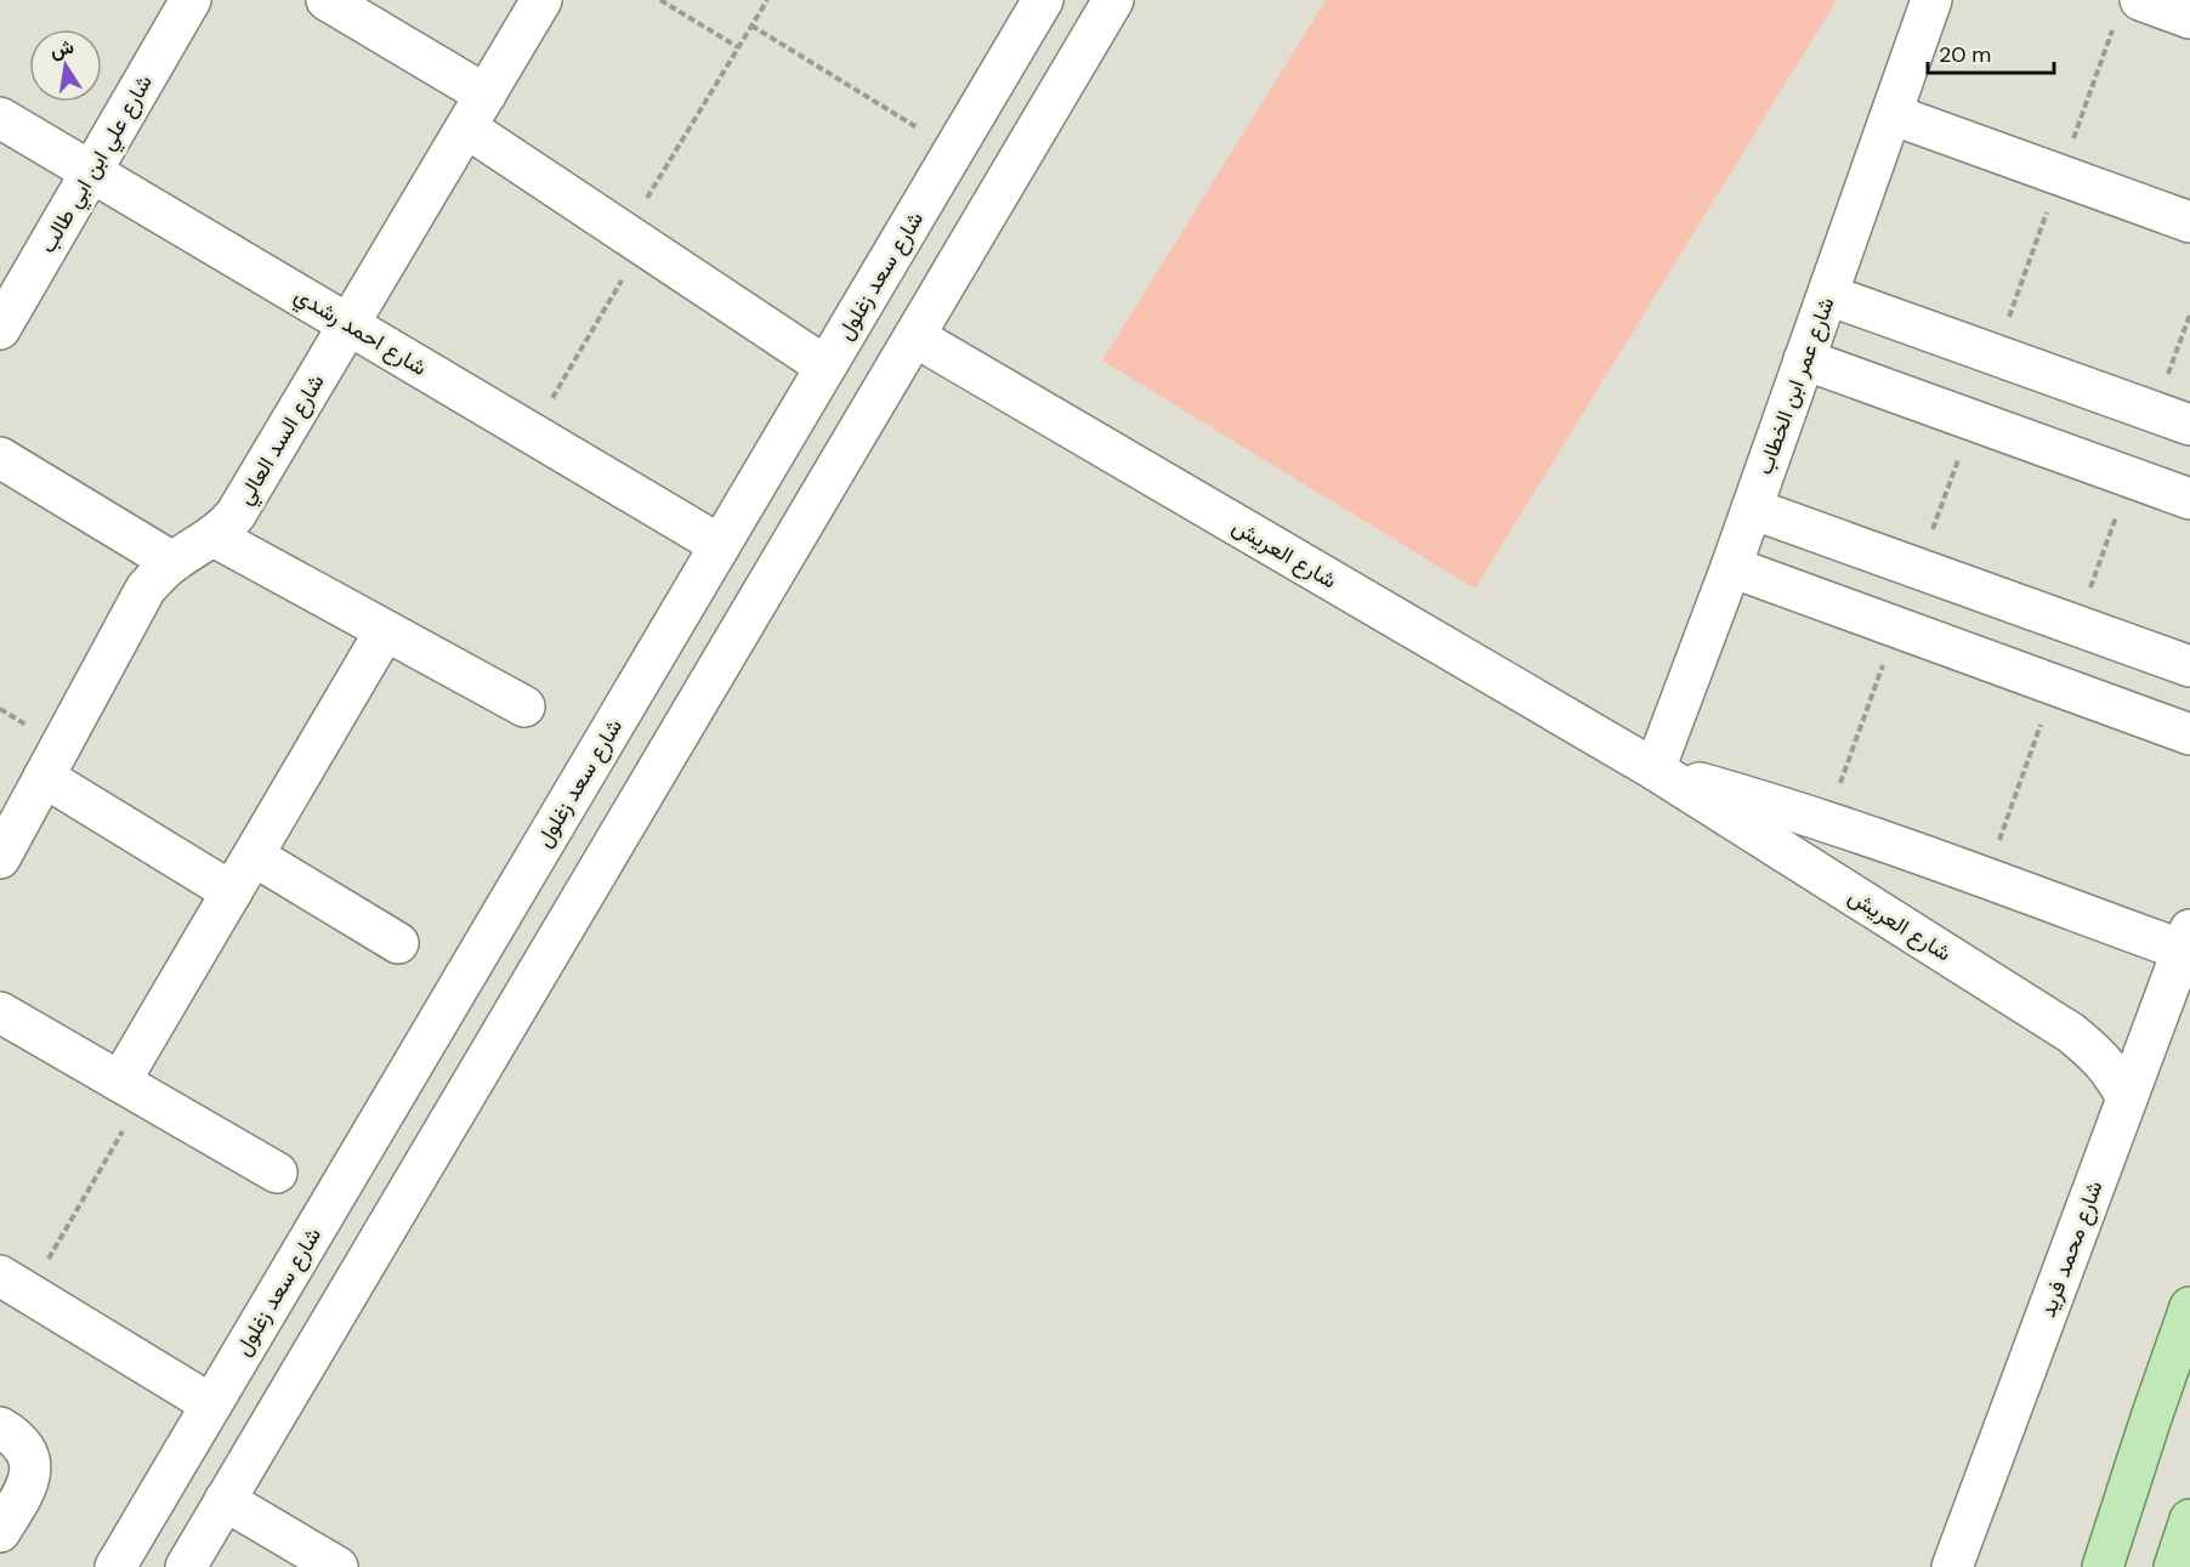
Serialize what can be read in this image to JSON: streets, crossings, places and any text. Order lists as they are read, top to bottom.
{
  "streets": {
    "street": [
      "شارع علي ابن ابي طالب",
      "شارع سعد زغلول",
      "شارع احمد رشدي",
      "شارع عمر ابن الخطاب",
      "شارع السد العالي",
      "شارع العريش",
      "شارع محمد فريد"
    ]
  },
  "crossings": [
    ["شارع علي ابن ابي طالب", "شارع احمد رشدي"],
    ["شارع سعد زغلول", "شارع احمد رشدي"],
    ["شارع احمد رشدي", "شارع السد العالي"],
    ["شارع عمر ابن الخطاب", "شارع العريش"],
    ["شارع العريش", "شارع محمد فريد"]
  ],
  "scale_bar": "20 m",
  "north": "top"
}
